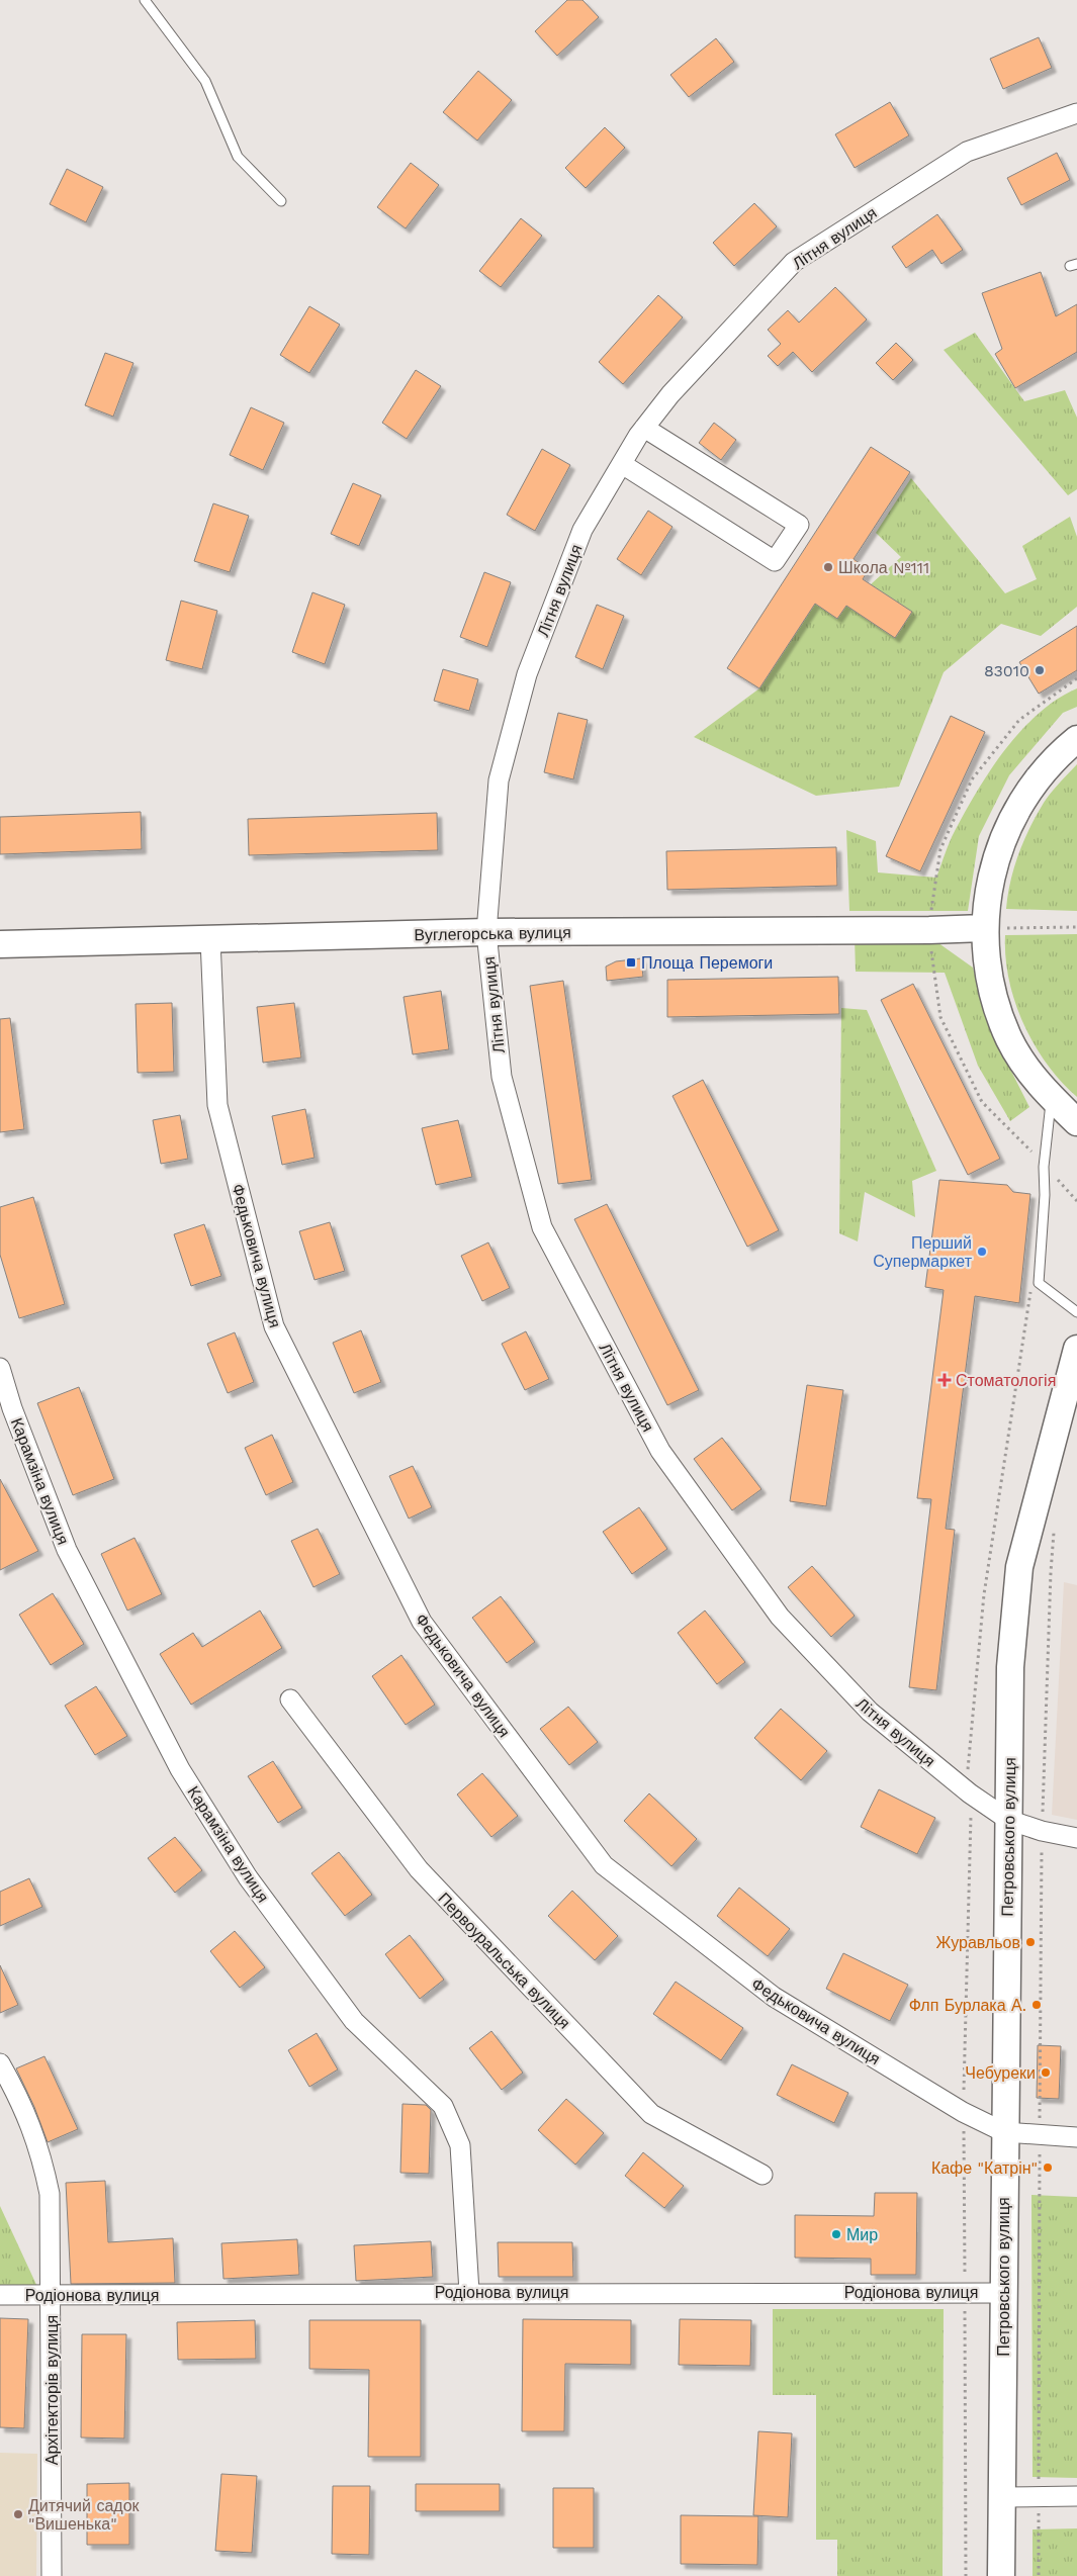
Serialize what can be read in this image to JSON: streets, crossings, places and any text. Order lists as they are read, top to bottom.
{
  "streets": {
    "main road": ["Вуглегорська вулиця", "Петровського вулиця"],
    "street": [
      "Літня вулиця",
      "Федьковича вулиця",
      "Карамзіна вулиця",
      "Первоуральська вулиця",
      "Родіонова вулиця",
      "Архітекторів вулиця"
    ]
  },
  "crossings": [
    ["Літня вулиця", "Вуглегорська вулиця"],
    ["Літня вулиця", "Петровського вулиця"],
    ["Вуглегорська вулиця", "Федьковича вулиця"],
    ["Федьковича вулиця", "Петровського вулиця"],
    ["Карамзіна вулиця", "Родіонова вулиця"],
    ["Петровського вулиця", "Родіонова вулиця"],
    ["Родіонова вулиця", "Архітекторів вулиця"]
  ],
  "places": {
    "other": [
      "Школа №111",
      "83010",
      "Перший Супермаркет",
      "Журавльов",
      "Флп Бурлака А.",
      "Чебуреки",
      "Кафе \"Катрін\"",
      "Мир",
      "Дитячий садок \"Вишенька\""
    ],
    "transit": ["Площа Перемоги"],
    "health": ["Стоматологія"]
  }
}
